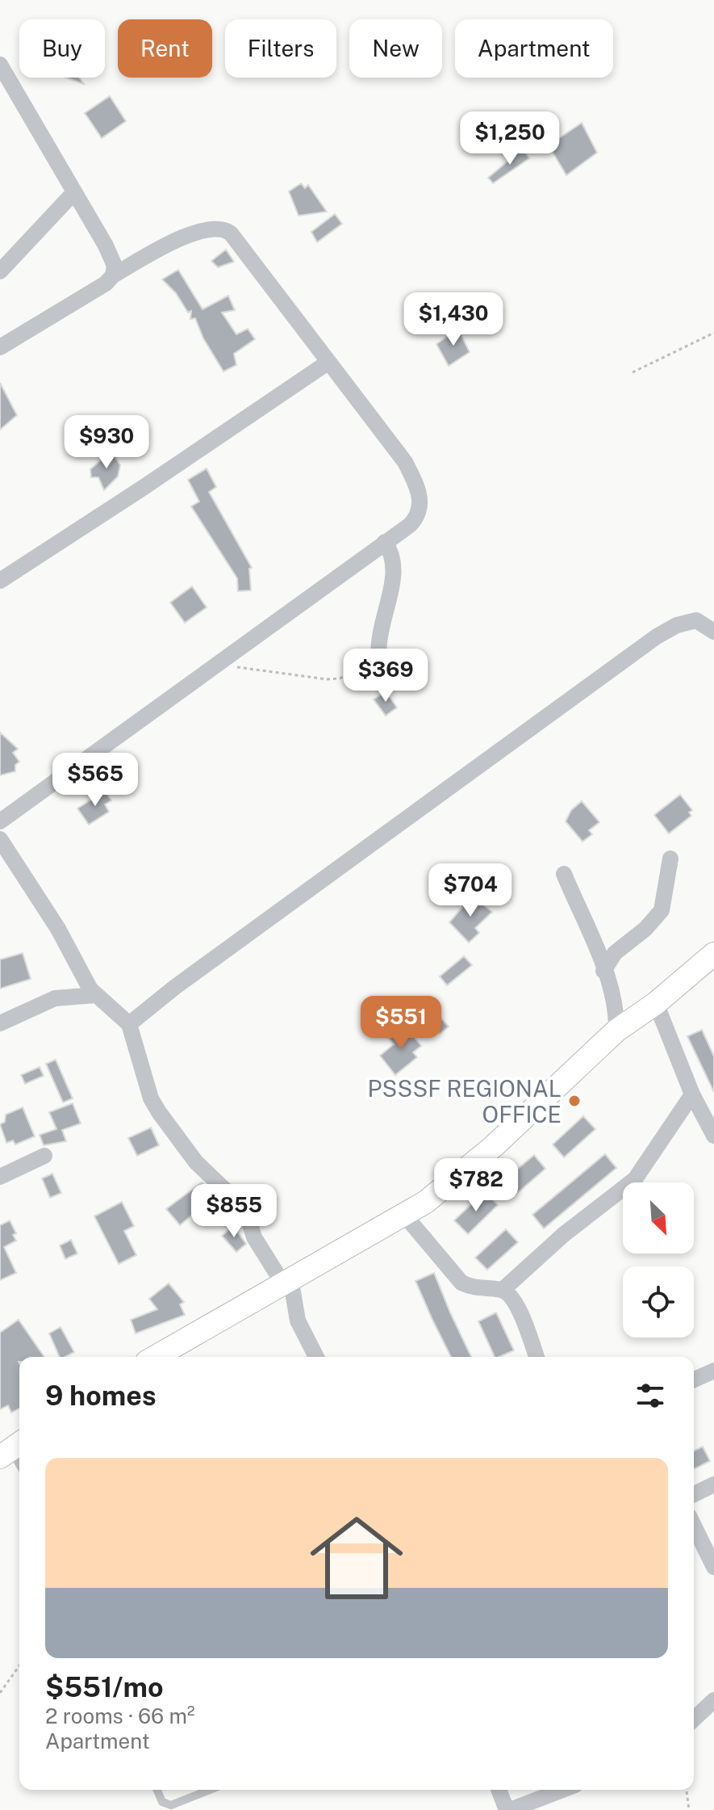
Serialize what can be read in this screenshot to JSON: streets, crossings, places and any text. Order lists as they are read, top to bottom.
{
  "places": ["PSSSF REGIONAL OFFICE"],
  "north": "bottom right",
  "page": {
    "chip": [
      "Buy",
      "Rent",
      "Filters",
      "New",
      "Apartment"
    ],
    "price": [
      "$1,250",
      "$1,430",
      "$930",
      "$369",
      "$565",
      "$704",
      "$551",
      "$782",
      "$855"
    ],
    "heading": "9 homes",
    "list": [
      {
        "name": "$551/mo",
        "note": "2 rooms · 66 m² · Apartment"
      }
    ]
  }
}
